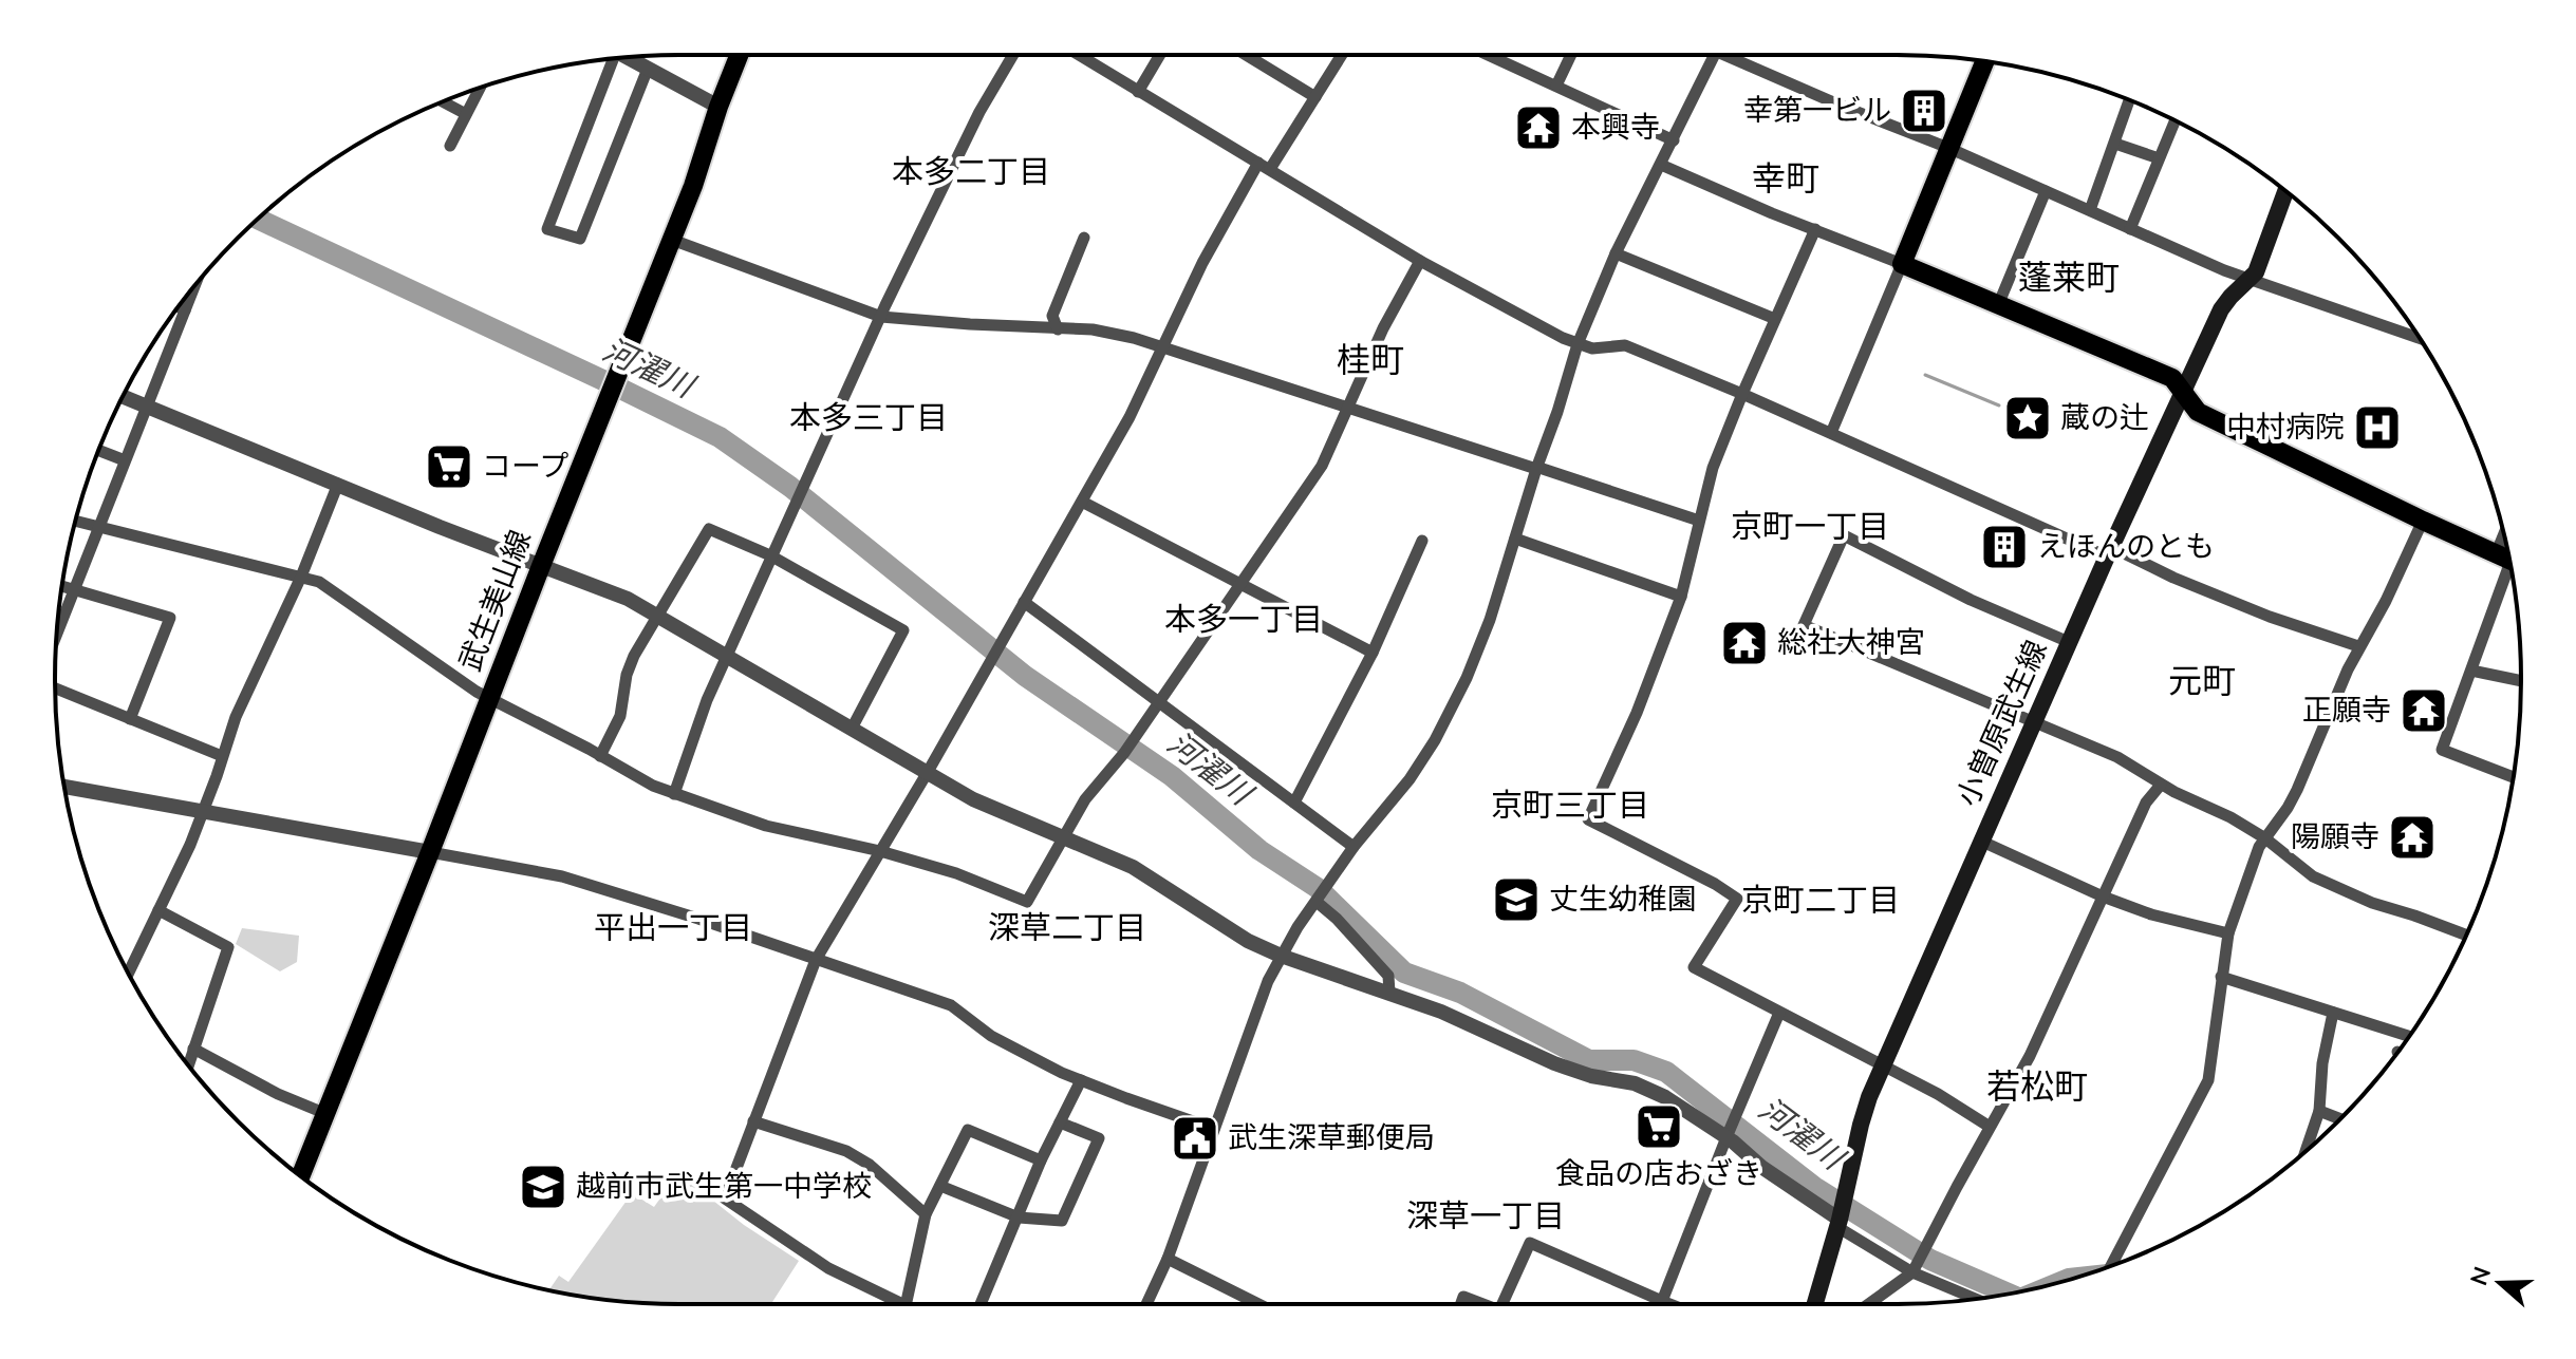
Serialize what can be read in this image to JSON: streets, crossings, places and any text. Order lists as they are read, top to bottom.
{
  "streets": {
    "main road": ["武生美山線", "小曽原武生線"]
  },
  "districts": [
    "本多二丁目",
    "幸町",
    "蓬莱町",
    "桂町",
    "本多三丁目",
    "京町一丁目",
    "本多一丁目",
    "元町",
    "京町三丁目",
    "京町二丁目",
    "平出一丁目",
    "深草二丁目",
    "若松町",
    "深草一丁目"
  ],
  "water": ["河濯川"],
  "places": {
    "building": ["幸第一ビル", "えほんのとも"],
    "temple": [
      "本興寺",
      "総社大神宮",
      "正願寺",
      "陽願寺"
    ],
    "place": ["蔵の辻"],
    "hospital": ["中村病院"],
    "supermarket": ["コープ", "食品の店おざき"],
    "school or university": ["丈生幼稚園", "越前市武生第一中学校"],
    "public building": ["武生深草郵便局"]
  },
  "north": "left"
}
